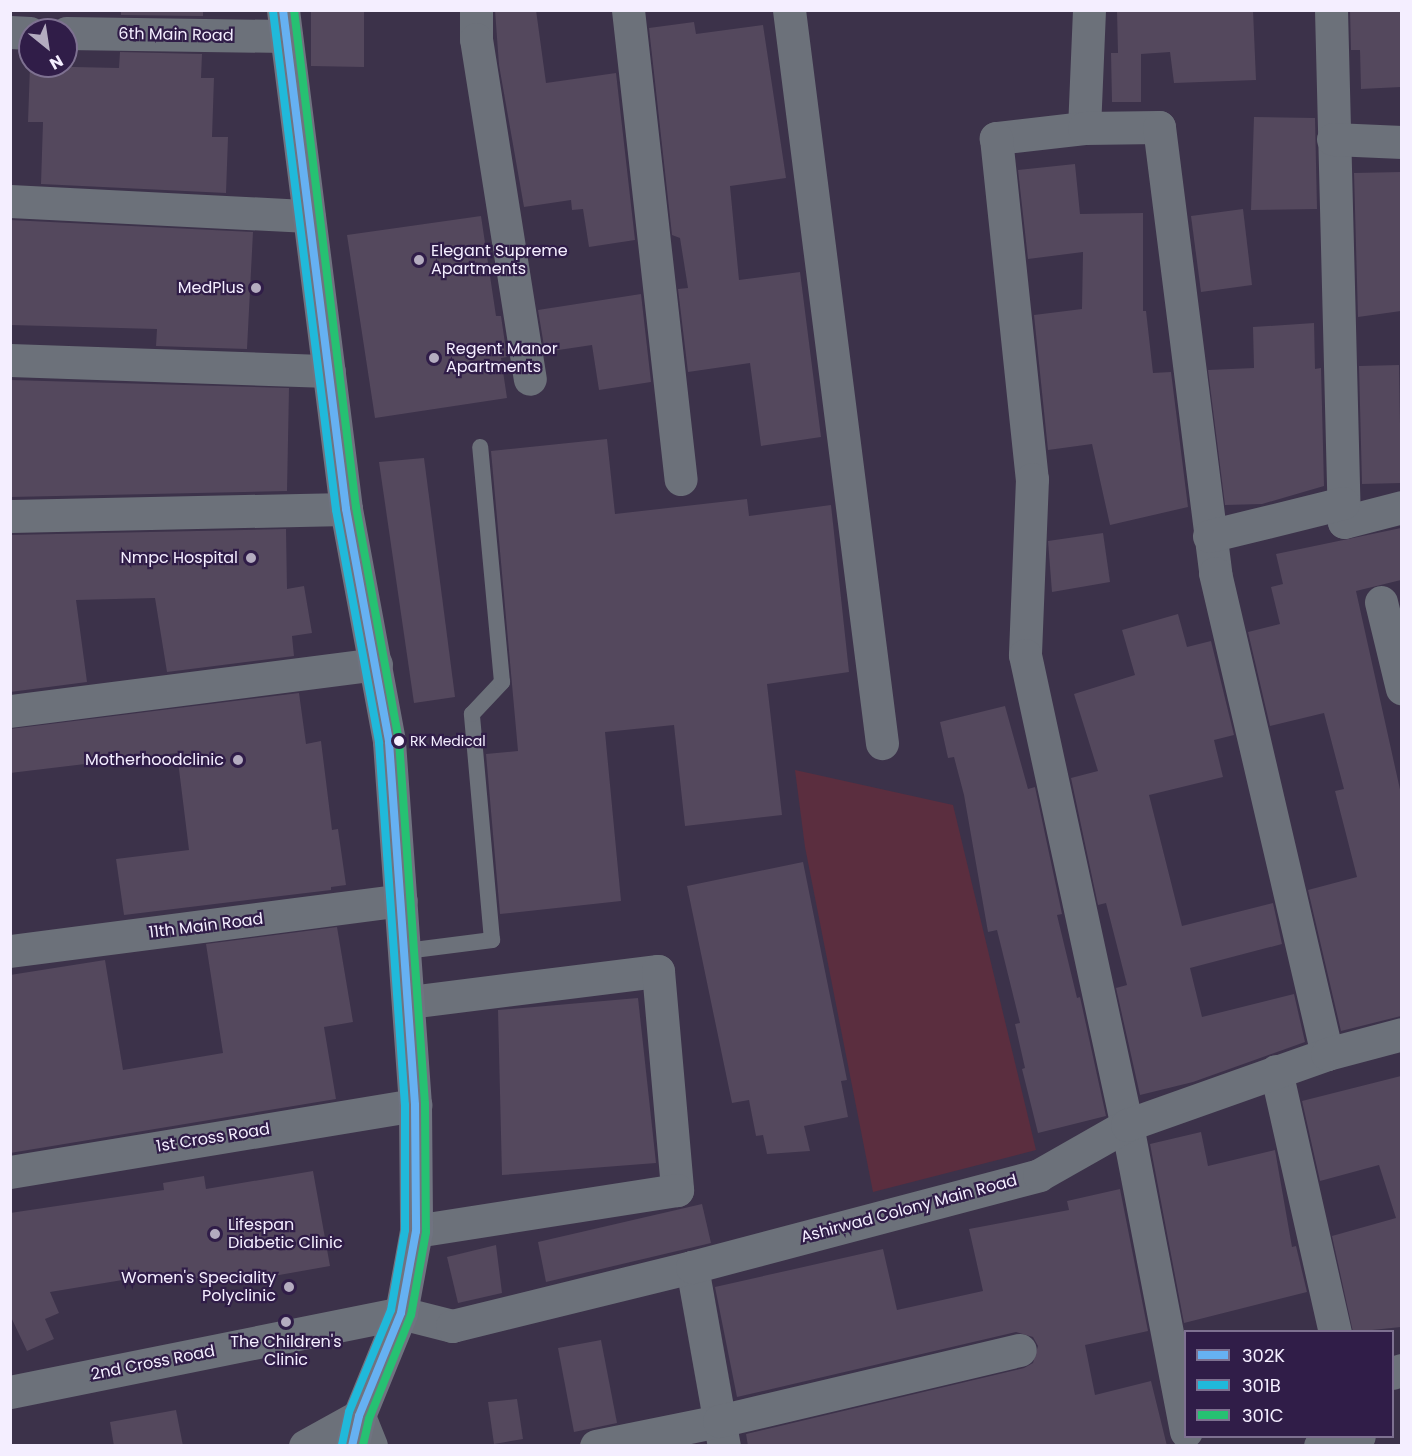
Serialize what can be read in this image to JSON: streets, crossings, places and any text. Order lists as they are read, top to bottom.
{
  "streets": {
    "street": [
      "6th Main Road",
      "11th Main Road",
      "1st Cross Road",
      "Ashirwad Colony Main Road",
      "2nd Cross Road"
    ]
  },
  "crossings": [
    ["Ashirwad Colony Main Road", "2nd Cross Road"]
  ],
  "places": [
    "Elegant Supreme Apartments",
    "MedPlus",
    "Regent Manor Apartments",
    "Nmpc Hospital",
    "RK Medical",
    "Motherhoodclinic",
    "Lifespan Diabetic Clinic",
    "Women's Speciality Polyclinic",
    "The Children's Clinic"
  ],
  "lines": ["transit line 302K", "transit line 301C", "transit line 301B"],
  "legend": ["302K", "301B", "301C"],
  "north": "bottom right"
}
